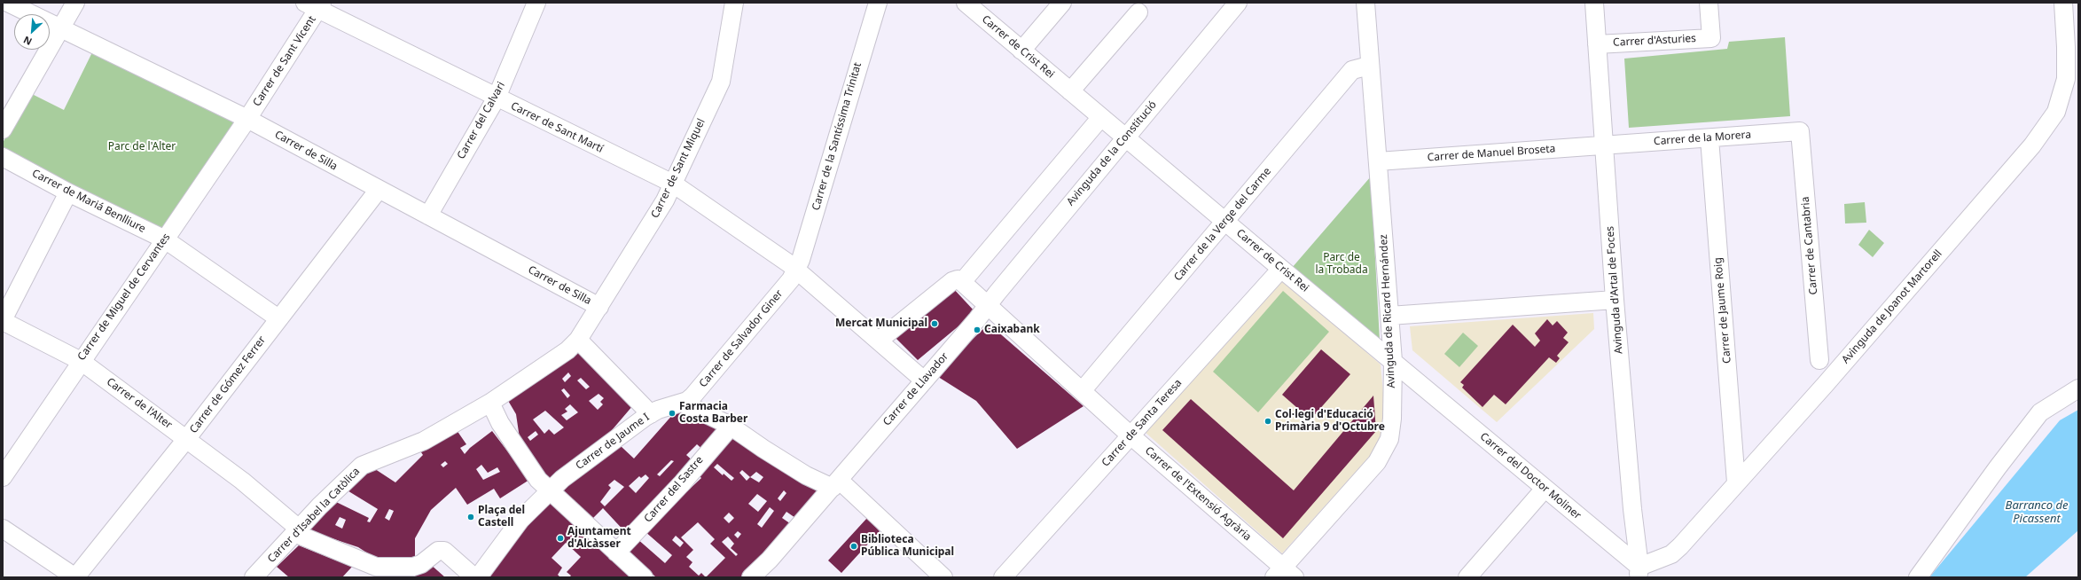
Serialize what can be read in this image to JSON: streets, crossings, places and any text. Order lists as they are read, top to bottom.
{
  "streets": {
    "street": [
      "Carrer d'Asturies",
      "Carrer de Crist Rei",
      "Carrer de Sant Vicent",
      "Carrer del Calvari",
      "Carrer de Sant Martí",
      "Carrer de la Santíssima Trinitat",
      "Carrer de la Morera",
      "Carrer de Silla",
      "Avinguda de la Constitució",
      "Carrer de Manuel Broseta",
      "Carrer de Sant Miquel",
      "Carrer de Mariá Benlliure",
      "Carrer de la Verge del Carme",
      "Carrer de Cantabria",
      "Avinguda d'Artal de Foces",
      "Carrer de Miguel de Cervantes",
      "Avinguda de Joanot Martorell",
      "Carrer de Jaume Roig",
      "Avinguda de Ricard Hernández",
      "Carrer de Salvador Giner",
      "Carrer de Gómez Ferrer",
      "Carrer de Llavador",
      "Carrer de l'Alter",
      "Carrer de Santa Teresa",
      "Carrer de Jaume I",
      "Carrer del Doctor Moliner",
      "Carrer del Sastre",
      "Carrer de l'Extensió Agrària",
      "Carrer d'Isabel la Catòlica"
    ]
  },
  "crossings": [
    ["Carrer d'Asturies", "Avinguda d'Artal de Foces"],
    ["Carrer de Crist Rei", "Avinguda de la Constitució"],
    ["Carrer de Crist Rei", "Carrer de la Verge del Carme"],
    ["Carrer de Crist Rei", "Avinguda de Ricard Hernández"],
    ["Carrer de Crist Rei", "Carrer de Santa Teresa"],
    ["Carrer de Crist Rei", "Carrer del Doctor Moliner"],
    ["Carrer de Sant Vicent", "Carrer de Sant Martí"],
    ["Carrer de Sant Vicent", "Carrer de Silla"],
    ["Carrer de Sant Vicent", "Carrer de Miguel de Cervantes"],
    ["Carrer del Calvari", "Carrer de Sant Martí"],
    ["Carrer del Calvari", "Carrer de Silla"],
    ["Carrer de Sant Martí", "Carrer de la Santíssima Trinitat"],
    ["Carrer de Sant Martí", "Carrer de Sant Miquel"],
    ["Carrer de Sant Martí", "Carrer de Salvador Giner"],
    ["Carrer de Sant Martí", "Carrer de Llavador"],
    ["Carrer de la Santíssima Trinitat", "Carrer de Salvador Giner"],
    ["Carrer de la Morera", "Carrer de Manuel Broseta"],
    ["Carrer de la Morera", "Carrer de Cantabria"],
    ["Carrer de la Morera", "Avinguda d'Artal de Foces"],
    ["Carrer de la Morera", "Carrer de Jaume Roig"],
    ["Carrer de Silla", "Carrer de Sant Miquel"],
    ["Carrer de Silla", "Carrer de Miguel de Cervantes"],
    ["Carrer de Silla", "Carrer de Gómez Ferrer"],
    ["Avinguda de la Constitució", "Carrer de Llavador"],
    ["Avinguda de la Constitució", "Carrer de l'Extensió Agrària"],
    ["Carrer de Manuel Broseta", "Avinguda d'Artal de Foces"],
    ["Carrer de Manuel Broseta", "Avinguda de Ricard Hernández"],
    ["Carrer de Sant Miquel", "Carrer d'Isabel la Catòlica"],
    ["Carrer de Mariá Benlliure", "Carrer de Miguel de Cervantes"],
    ["Carrer de Mariá Benlliure", "Carrer de Gómez Ferrer"],
    ["Carrer de la Verge del Carme", "Avinguda de Ricard Hernández"],
    ["Carrer de la Verge del Carme", "Carrer de l'Extensió Agrària"],
    ["Avinguda d'Artal de Foces", "Avinguda de Joanot Martorell"],
    ["Avinguda d'Artal de Foces", "Carrer del Doctor Moliner"],
    ["Carrer de Miguel de Cervantes", "Carrer de l'Alter"],
    ["Avinguda de Joanot Martorell", "Carrer de Jaume Roig"],
    ["Avinguda de Joanot Martorell", "Carrer del Doctor Moliner"],
    ["Avinguda de Ricard Hernández", "Carrer del Doctor Moliner"],
    ["Avinguda de Ricard Hernández", "Carrer de l'Extensió Agrària"],
    ["Carrer de Salvador Giner", "Carrer de Jaume I"],
    ["Carrer de Gómez Ferrer", "Carrer de l'Alter"],
    ["Carrer de Llavador", "Carrer de l'Extensió Agrària"],
    ["Carrer de l'Alter", "Carrer d'Isabel la Catòlica"],
    ["Carrer de Santa Teresa", "Carrer de l'Extensió Agrària"]
  ],
  "water": ["Barranco de Picassent"],
  "parks": ["Parc de l'Alter", "Parc de la Trobada"],
  "places": [
    "Mercat Municipal",
    "Caixabank",
    "Farmacia Costa Barber",
    "Col·legi d'Educació Primària 9 d'Octubre",
    "Plaça del Castell",
    "Ajuntament d'Alcàsser",
    "Biblioteca Pública Municipal"
  ],
  "north": "bottom left"
}
